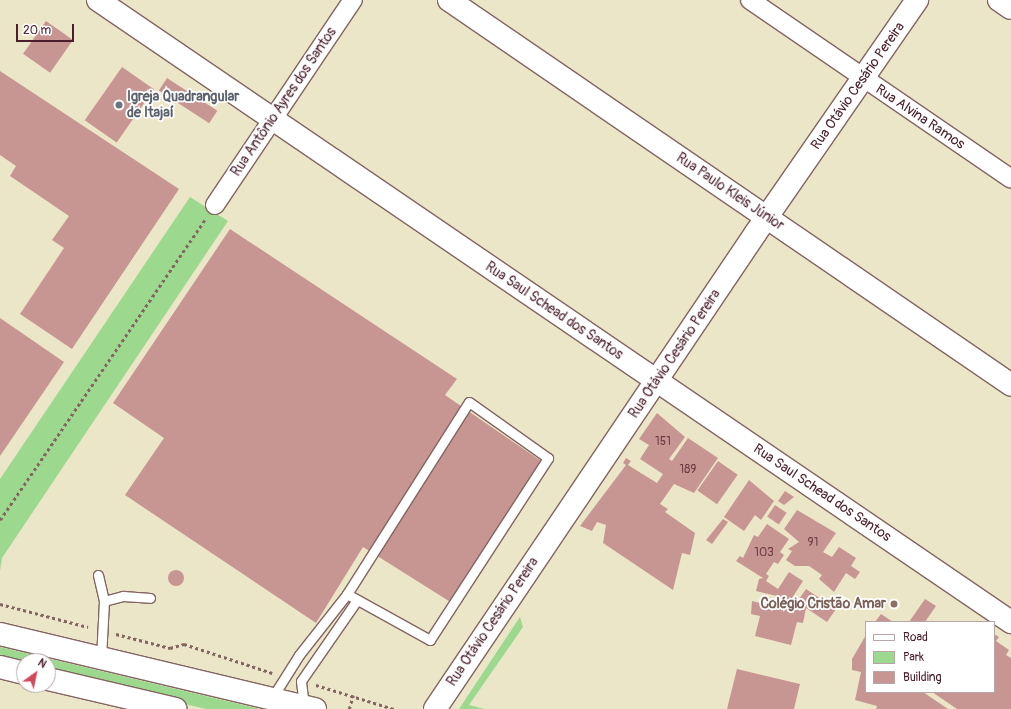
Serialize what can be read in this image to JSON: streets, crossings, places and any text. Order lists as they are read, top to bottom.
{
  "streets": {
    "main road": ["Rua Otávio Cesário Pereira", "Rua Paulo Kleis Júnior", "Rua Saul Schead dos Santos"],
    "street": ["Rua Antônio Ayres dos Santos", "Rua Alvina Ramos"]
  },
  "crossings": [
    ["Rua Otávio Cesário Pereira", "Rua Alvina Ramos"],
    ["Rua Otávio Cesário Pereira", "Rua Paulo Kleis Júnior"],
    ["Rua Otávio Cesário Pereira", "Rua Saul Schead dos Santos"],
    ["Rua Antônio Ayres dos Santos", "Rua Saul Schead dos Santos"]
  ],
  "places": ["Igreja Quadrangular de Itajaí", "Colégio Cristão Amar"],
  "house_numbers": [
    "151",
    "189",
    "91",
    "103"
  ],
  "legend": ["Road", "Park", "Building"],
  "scale_bar": "20 m",
  "north": "top right"
}
